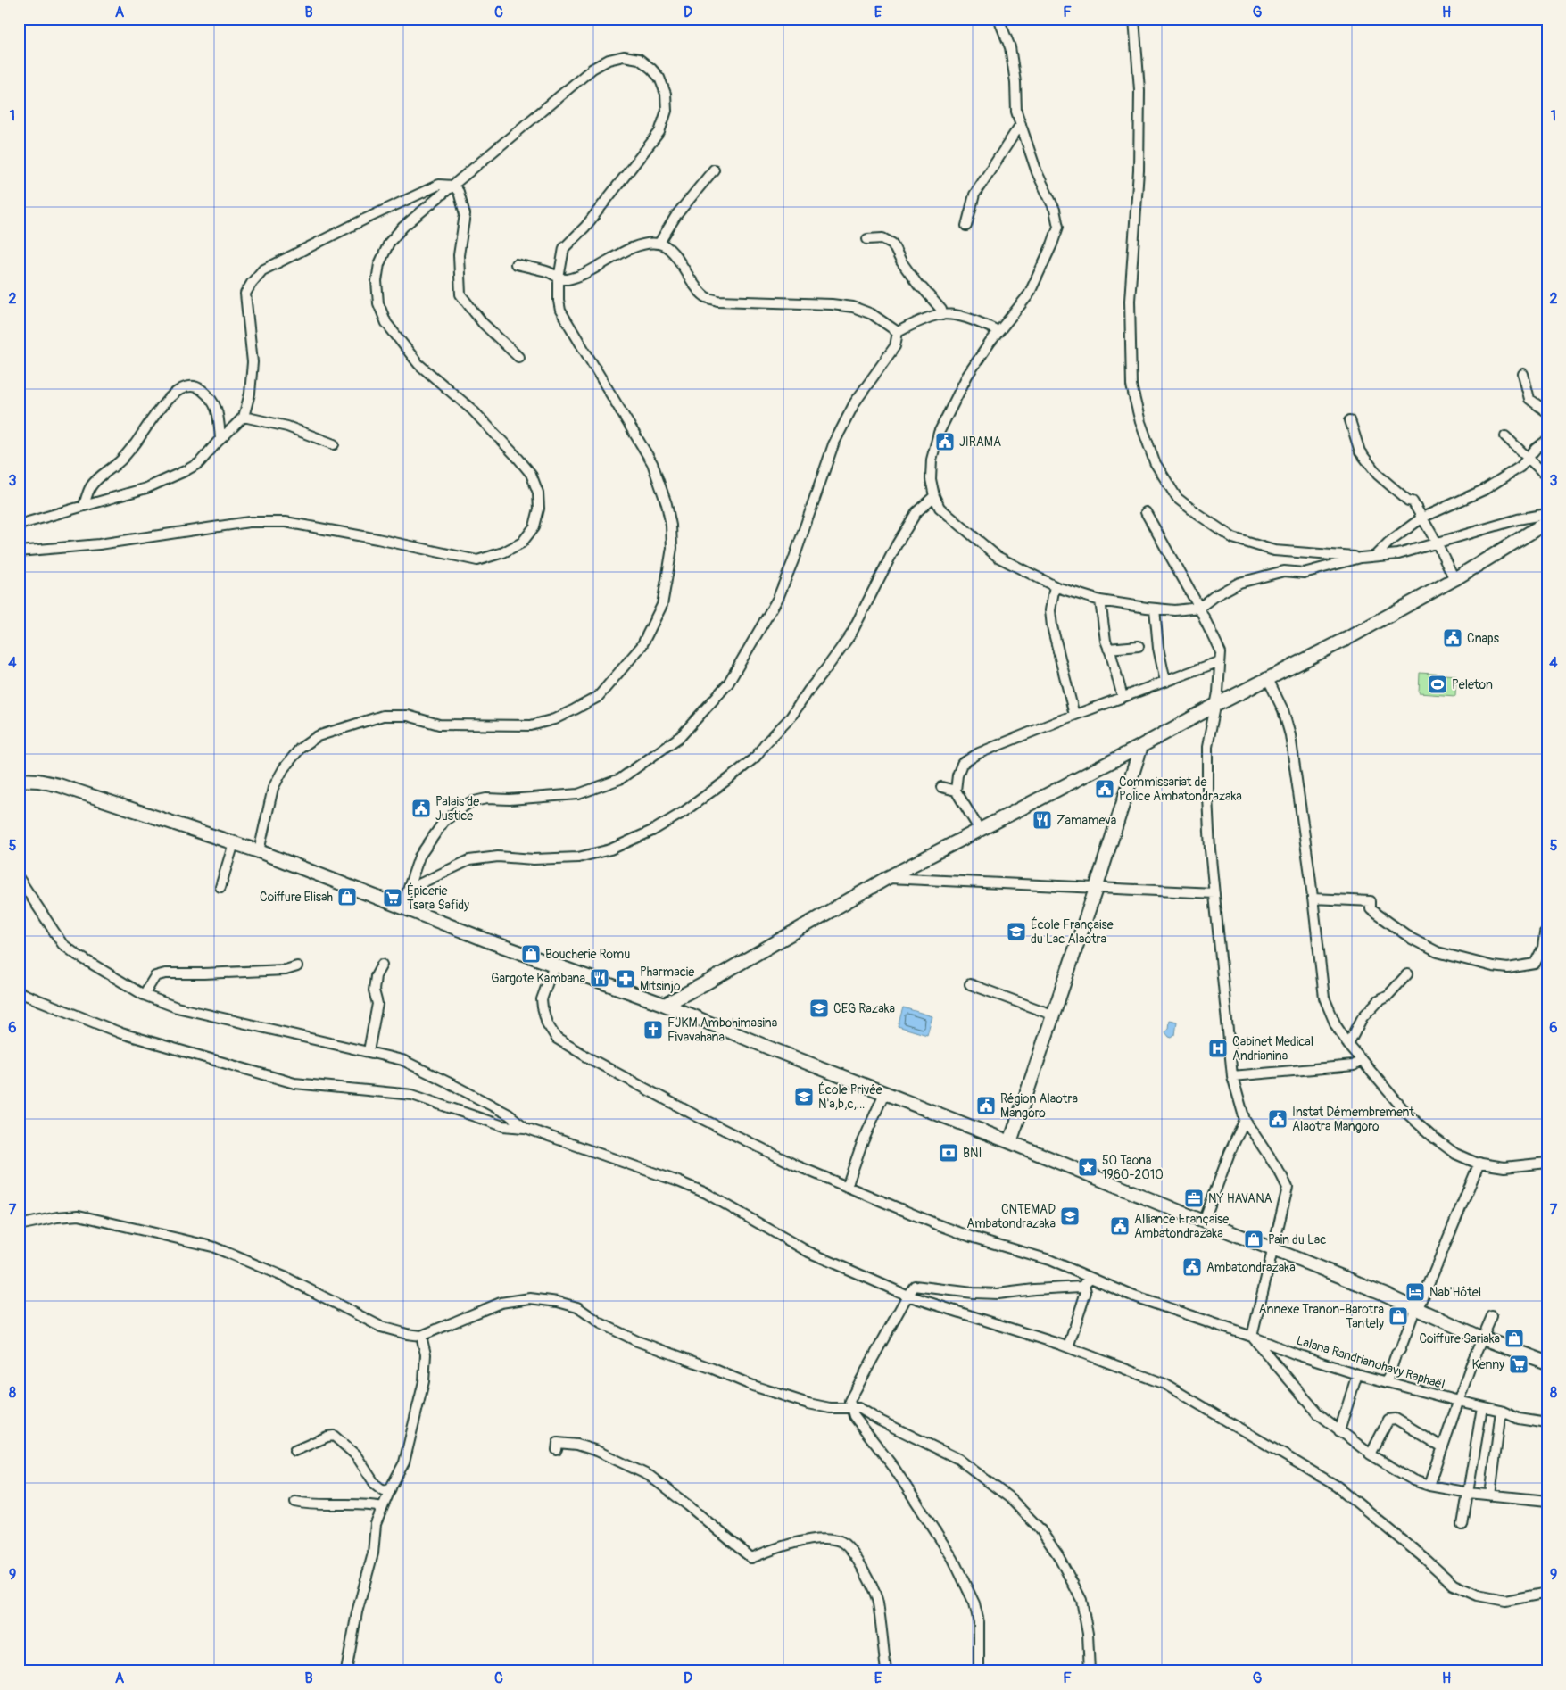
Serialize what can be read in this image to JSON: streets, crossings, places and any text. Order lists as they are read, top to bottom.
{
  "streets": {
    "street": ["Lalana Randrianohavy Raphaël"]
  },
  "places": {
    "public building": [
      "JIRAMA",
      "Cnaps",
      "Commissariat de Police Ambatondrazaka",
      "Palais de Justice",
      "Région Alaotra Mangoro",
      "Instat Démembrement Alaotra Mangoro",
      "Alliance Française Ambatondrazaka",
      "Ambatondrazaka"
    ],
    "sports": ["Peleton"],
    "restaurant": ["Zamameva", "Gargote Kambana"],
    "shop": [
      "Coiffure Elisah",
      "Boucherie Romu",
      "Pain du Lac",
      "Annexe Tranon-Barotra Tantely",
      "Coiffure Sariaka"
    ],
    "supermarket": ["Épicerie Tsara Safidy", "Kenny"],
    "school or university": [
      "École Française du Lac Alaotra",
      "CEG Razaka",
      "École Privée N'a,b,c,...",
      "CNTEMAD Ambatondrazaka"
    ],
    "pharmacy": ["Pharmacie Mitsinjo"],
    "church": ["FJKM Ambohimasina Fivavahana"],
    "hospital": ["Cabinet Medical Andrianina"],
    "bank": ["BNI"],
    "place": ["50 Taona 1960-2010"],
    "office": ["NY HAVANA"],
    "hotel": ["Nab'Hôtel"]
  },
  "grid": {
    "columns": [
      "A",
      "B",
      "C",
      "D",
      "E",
      "F",
      "G",
      "H"
    ],
    "rows": [
      "1",
      "2",
      "3",
      "4",
      "5",
      "6",
      "7",
      "8",
      "9"
    ]
  }
}
